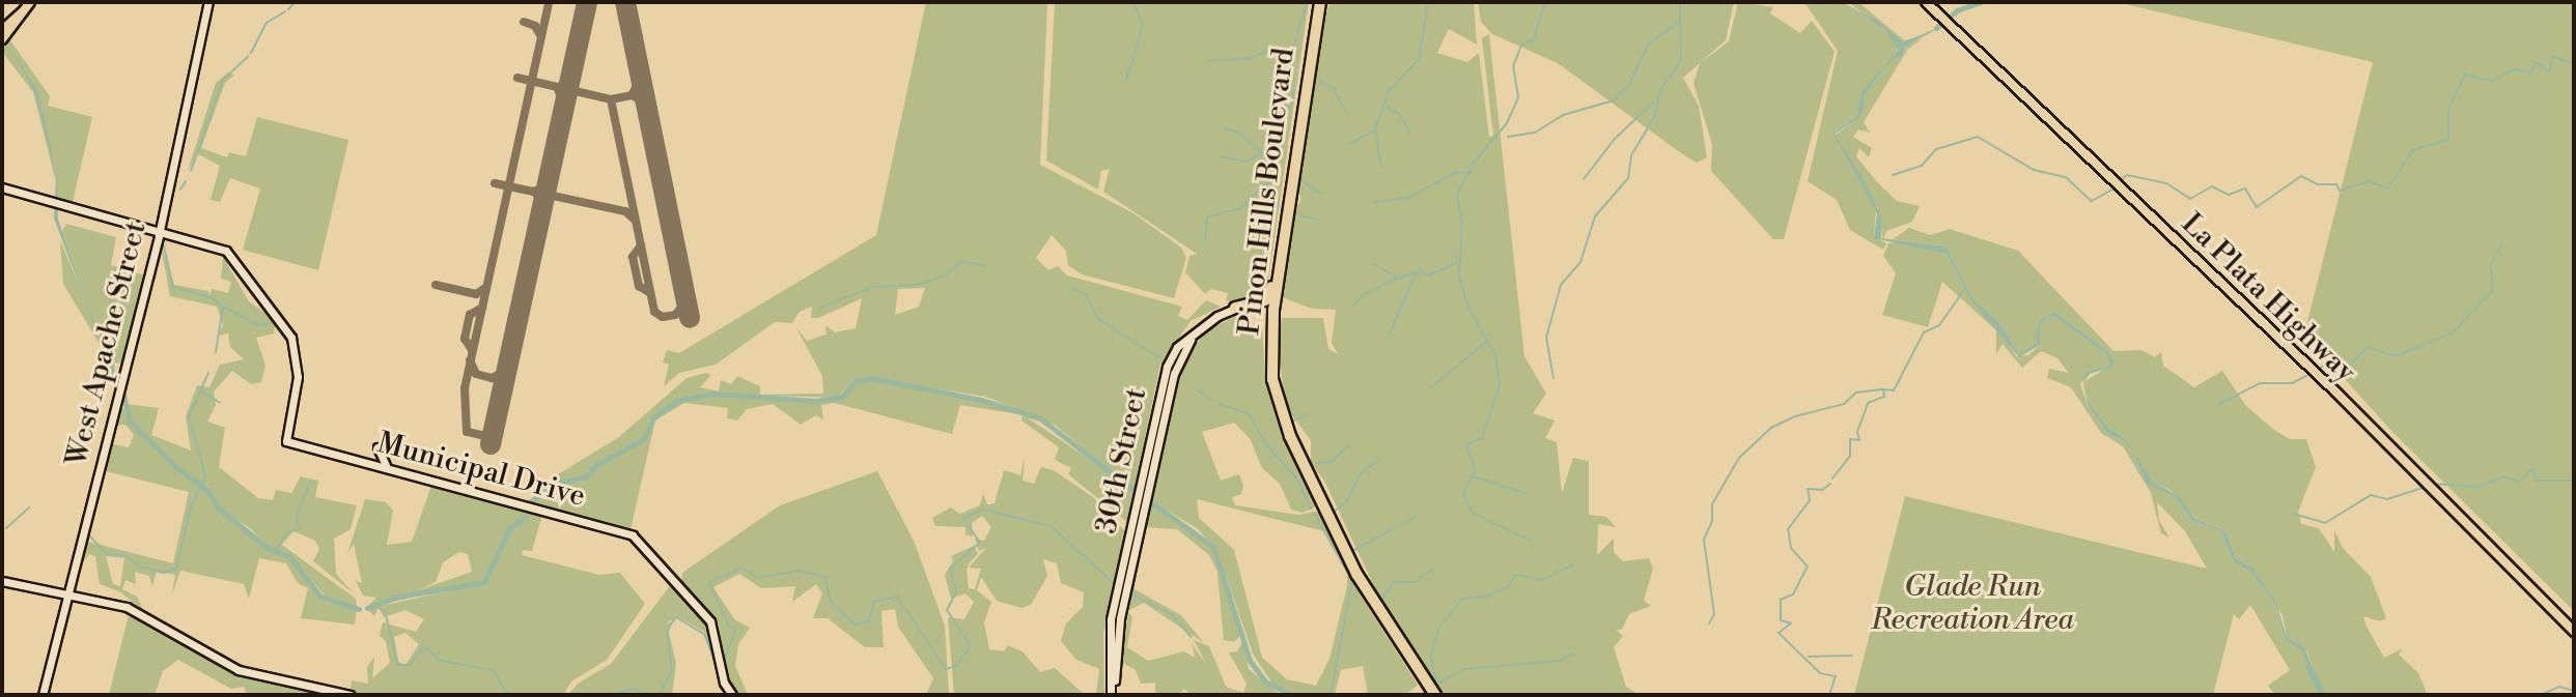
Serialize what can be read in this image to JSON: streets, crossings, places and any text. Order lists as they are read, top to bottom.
{
  "streets": {
    "highway": ["Pinon Hills Boulevard"],
    "main road": ["La Plata Highway", "West Apache Street", "Municipal Drive"]
  },
  "crossings": [
    ["West Apache Street", "Municipal Drive"]
  ],
  "parks": ["Glade Run Recreation Area"]
}
